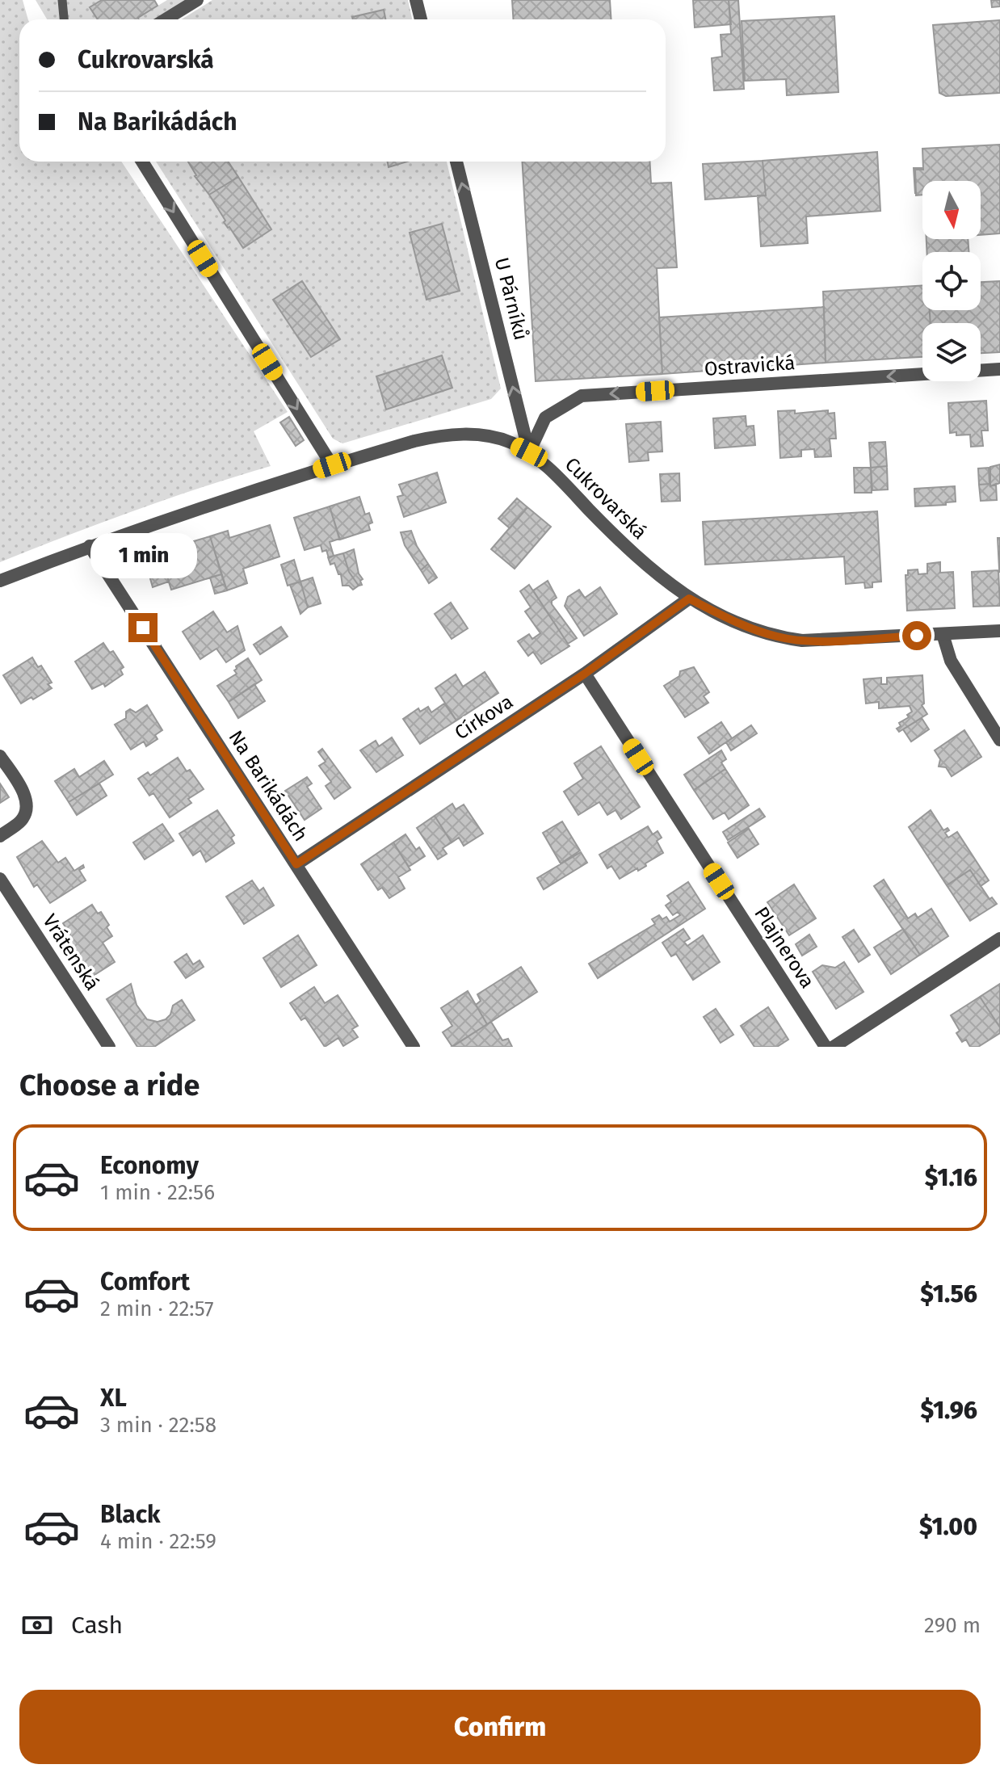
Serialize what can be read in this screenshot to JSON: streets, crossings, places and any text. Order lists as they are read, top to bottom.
{
  "streets": {
    "street": [
      "U Párníků",
      "Ostravická",
      "Cukrovarská",
      "Církova",
      "Na Barikádách",
      "Plajnerova",
      "Vrátenská"
    ]
  },
  "crossings": [
    ["U Párníků", "Ostravická"],
    ["U Párníků", "Cukrovarská"],
    ["Ostravická", "Cukrovarská"],
    ["Cukrovarská", "Církova"],
    ["Cukrovarská", "Na Barikádách"],
    ["Církova", "Na Barikádách"],
    ["Církova", "Plajnerova"]
  ],
  "one_way": ["U Párníků", "Ostravická"],
  "north": "bottom",
  "page": {
    "banner": ["Cukrovarská", "Na Barikádách"],
    "bubble": "1 min",
    "heading": "Choose a ride",
    "list": [
      {
        "name": "Economy",
        "note": "1 min · 22:56",
        "value": "$1.16"
      },
      {
        "name": "Comfort",
        "note": "2 min · 22:57",
        "value": "$1.56"
      },
      {
        "name": "XL",
        "note": "3 min · 22:58",
        "value": "$1.96"
      },
      {
        "name": "Black",
        "note": "4 min · 22:59",
        "value": "$1.00"
      }
    ],
    "pay": ["Cash", "290 m"],
    "buttons": "Confirm"
  }
}
